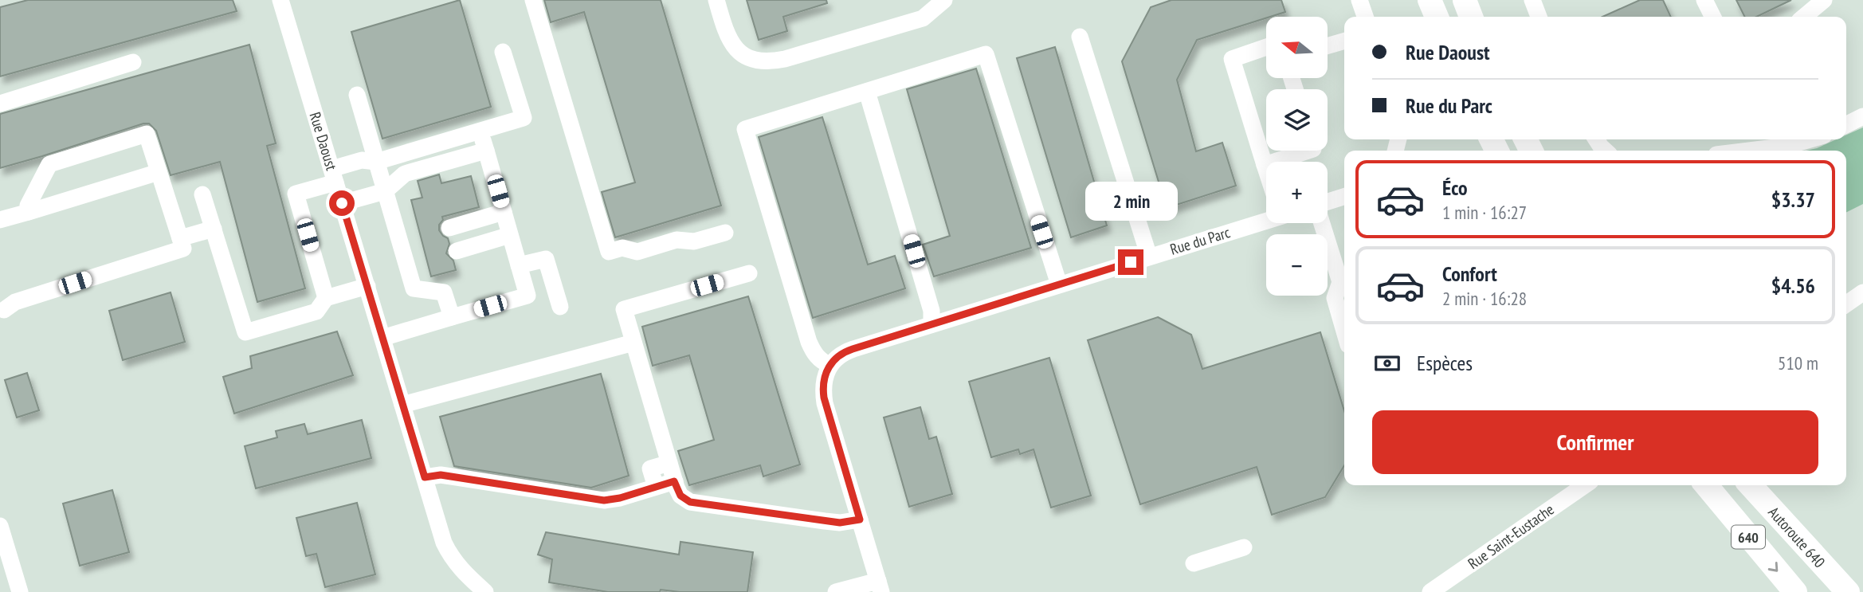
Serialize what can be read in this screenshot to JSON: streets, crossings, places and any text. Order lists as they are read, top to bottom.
{
  "streets": {
    "highway": ["640", "Autoroute 640"],
    "street": ["Rue Daoust", "Rue du Parc", "Rue Saint-Eustache"]
  },
  "north": "left",
  "page": {
    "map_buttons": ["+", "−"],
    "banner": ["Rue Daoust", "Rue du Parc"],
    "list": [
      {
        "name": "Éco",
        "note": "1 min · 16:27",
        "value": "$3.37"
      },
      {
        "name": "Confort",
        "note": "2 min · 16:28",
        "value": "$4.56"
      }
    ],
    "bubble": "2 min",
    "pay": ["Espèces", "510 m"],
    "buttons": "Confirmer"
  }
}
